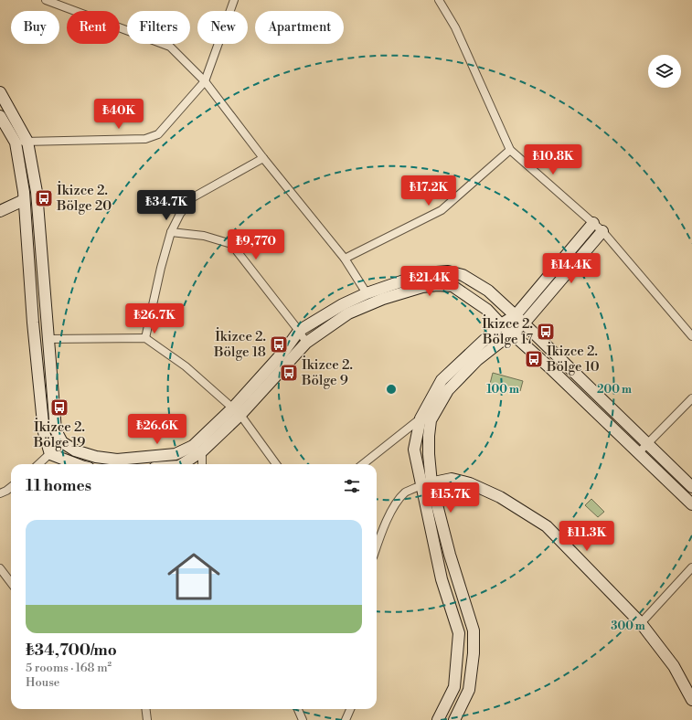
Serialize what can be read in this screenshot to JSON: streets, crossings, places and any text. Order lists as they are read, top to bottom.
{
  "places": {
    "bus stop": [
      "İkizce 2. Bölge 20",
      "İkizce 2. Bölge 17",
      "İkizce 2. Bölge 18",
      "İkizce 2. Bölge 10",
      "İkizce 2. Bölge 9",
      "İkizce 2. Bölge 19"
    ]
  },
  "page": {
    "chip": [
      "Buy",
      "Rent",
      "Filters",
      "New",
      "Apartment"
    ],
    "price": [
      "₺40K",
      "₺10.8K",
      "₺17.2K",
      "₺34.7K",
      "₺9,770",
      "₺14.4K",
      "₺21.4K",
      "₺26.7K",
      "₺26.6K",
      "₺15.7K",
      "₺11.3K"
    ],
    "heading": "11 homes",
    "list": [
      {
        "name": "₺34,700/mo",
        "note": "5 rooms · 168 m² · House"
      }
    ]
  },
  "rings": ["100 m", "200 m", "300 m"]
}
